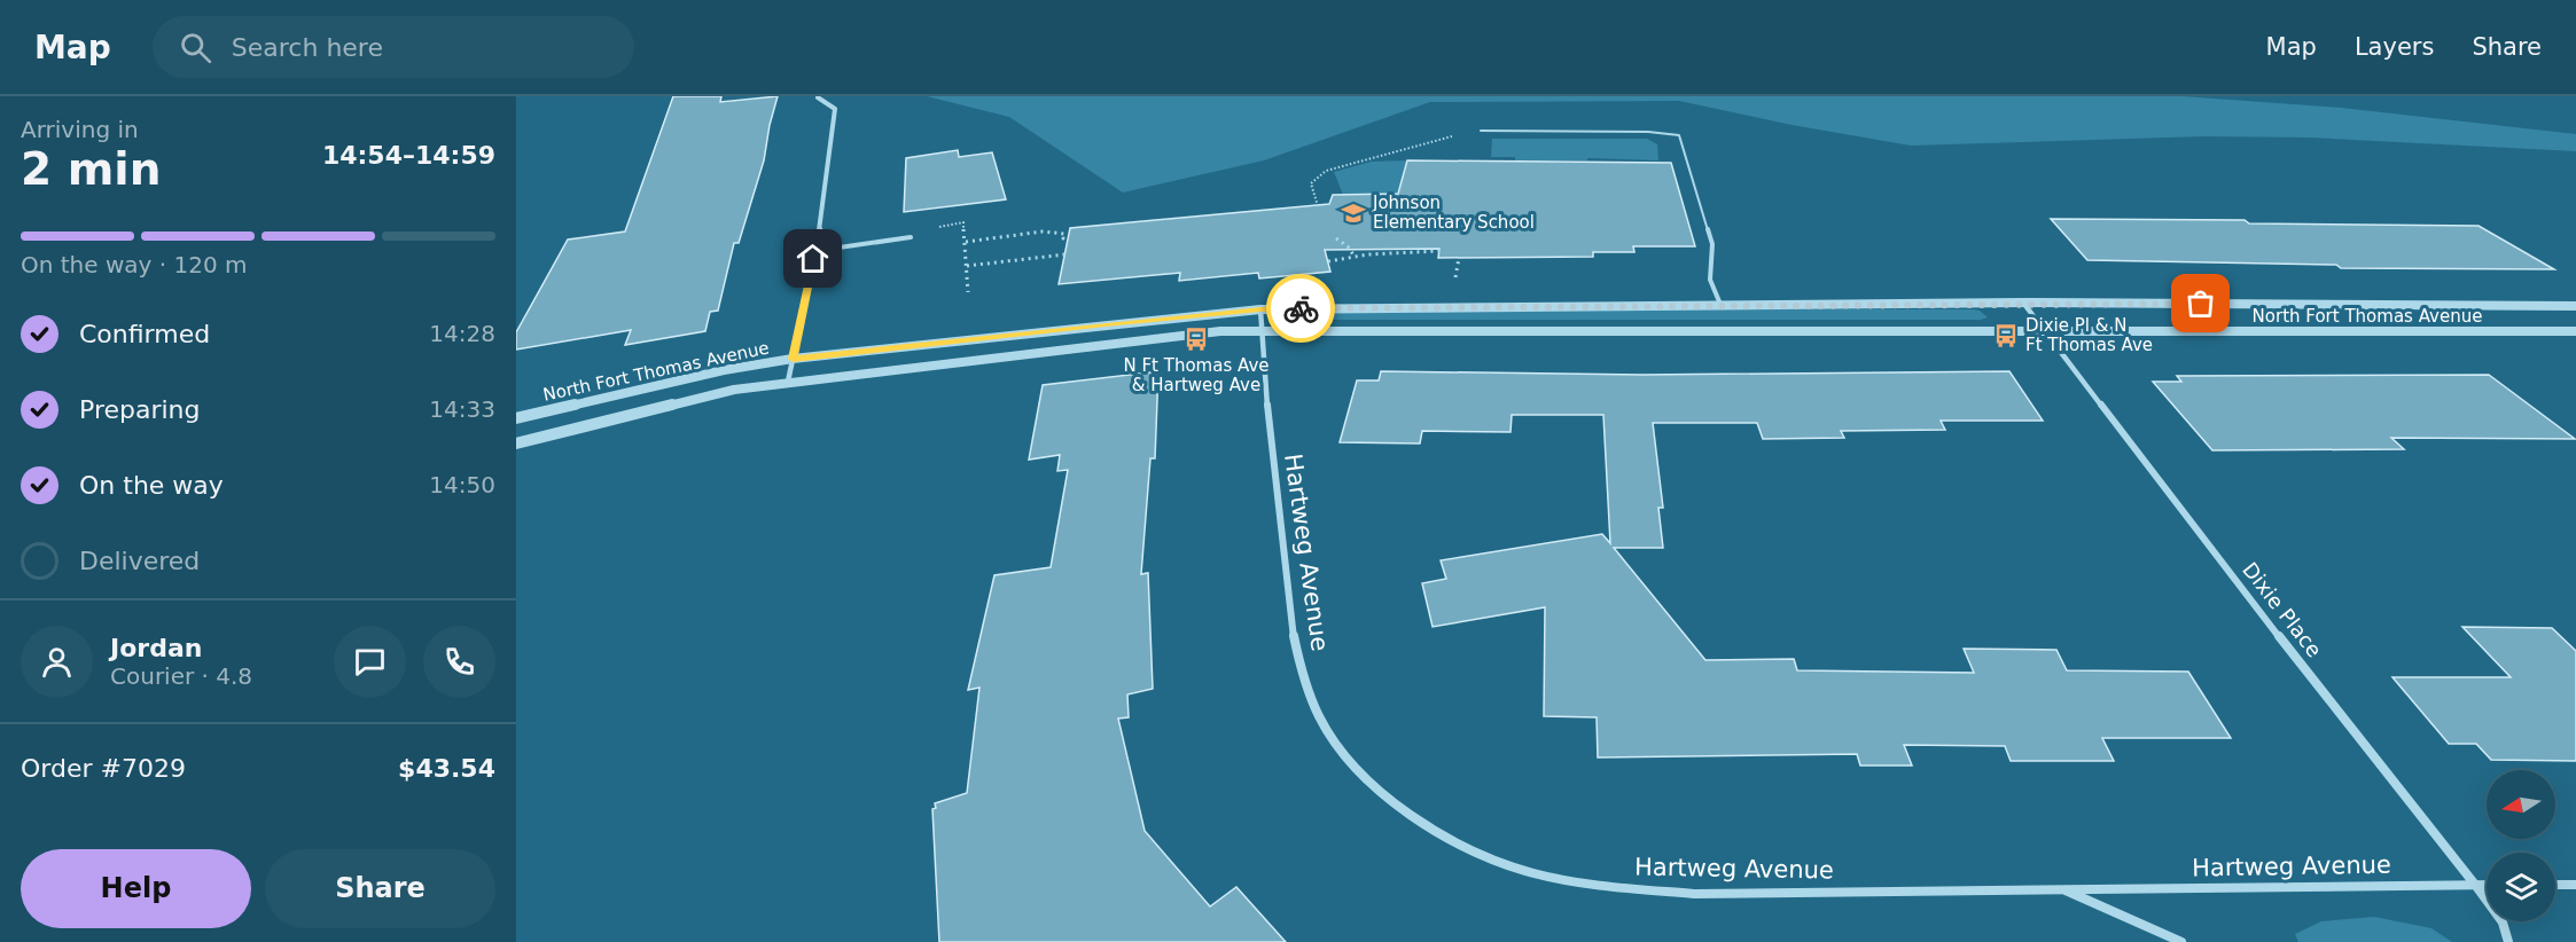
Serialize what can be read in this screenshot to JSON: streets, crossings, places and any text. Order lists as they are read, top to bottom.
{
  "streets": {
    "street": ["North Fort Thomas Avenue", "Hartweg Avenue", "Dixie Place"]
  },
  "crossings": [
    ["North Fort Thomas Avenue", "Hartweg Avenue"],
    ["North Fort Thomas Avenue", "Dixie Place"],
    ["Hartweg Avenue", "Dixie Place"]
  ],
  "places": {
    "school or university": ["Johnson Elementary School"],
    "bus stop": ["Dixie Pl & N Ft Thomas Ave", "N Ft Thomas Ave & Hartweg Ave"]
  },
  "north": "left",
  "page": {
    "header": "Map",
    "search": "Search here",
    "nav": ["Map", "Layers", "Share"],
    "heading": ["2 min", "Arriving in", "14:54–14:59"],
    "panel": [
      "Jordan",
      "Courier · 4.8",
      "Order #7029",
      "$43.54"
    ],
    "bar": "On the way · 120 m",
    "list": [
      ["Confirmed", "14:28"],
      ["Preparing", "14:33"],
      ["On the way", "14:50"],
      "Delivered"
    ],
    "buttons": ["Help", "Share"]
  }
}
